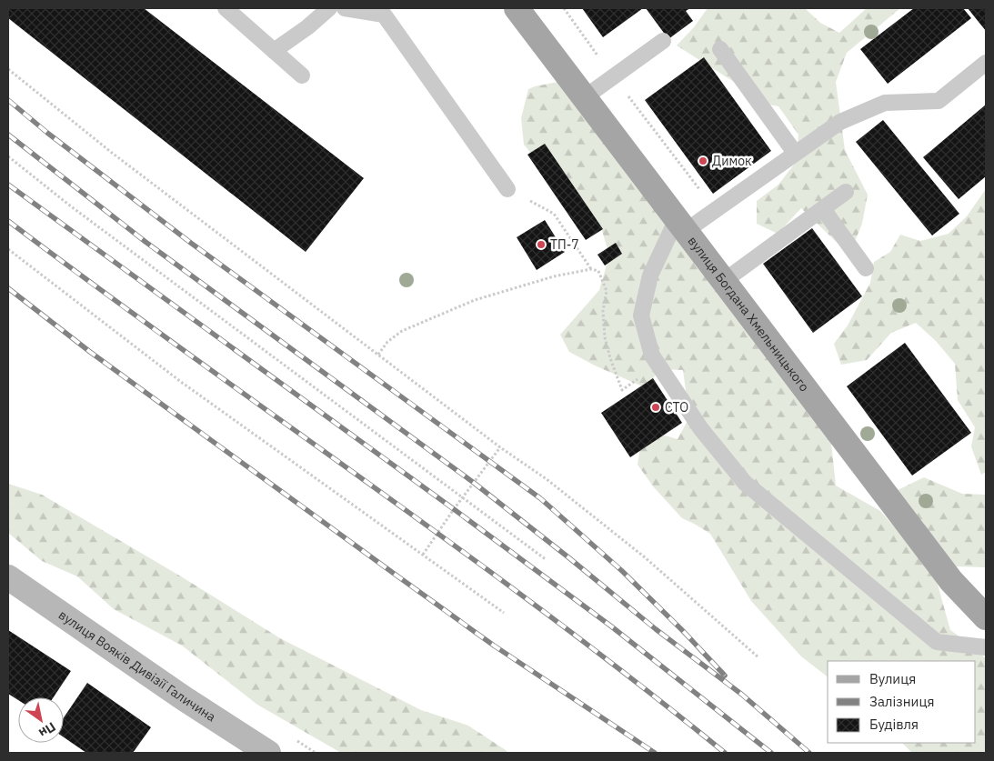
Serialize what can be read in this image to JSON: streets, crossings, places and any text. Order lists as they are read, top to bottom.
{
  "streets": {
    "main road": ["вулиця Богдана Хмельницького", "вулиця Вояків Дивізії Галичина"]
  },
  "places": ["Димок", "ТП-7", "СТО"],
  "legend": ["Вулиця", "Залізниця", "Будівля"],
  "north": "bottom right"
}
